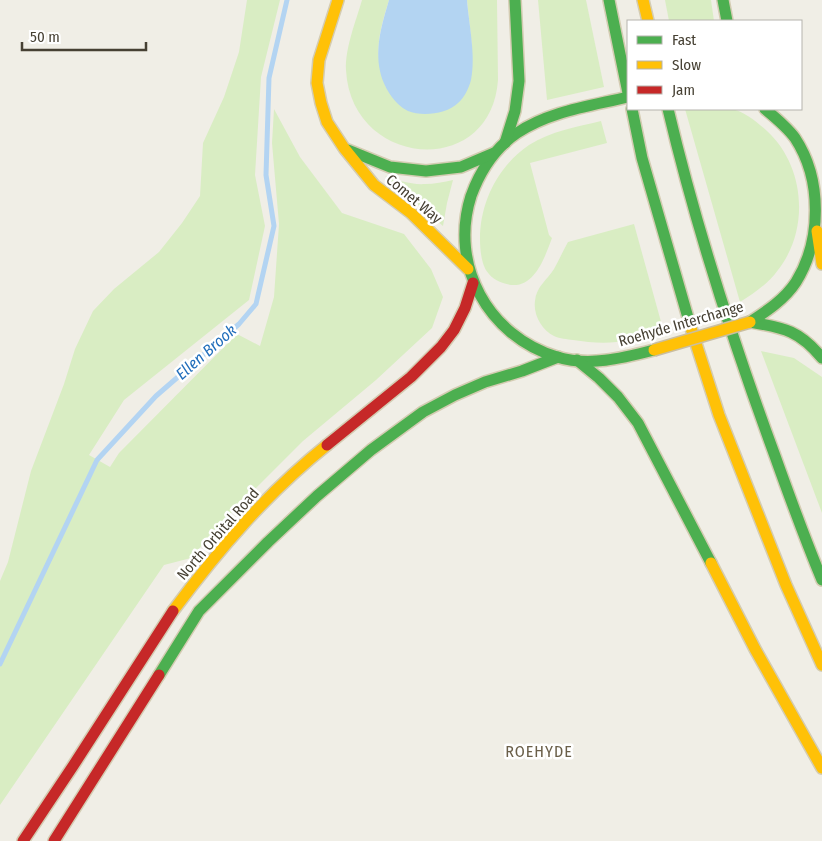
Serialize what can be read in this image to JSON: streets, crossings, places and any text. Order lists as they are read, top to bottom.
{
  "streets": {
    "main road": ["Comet Way", "Roehyde Interchange", "North Orbital Road"]
  },
  "crossings": [
    ["Comet Way", "Roehyde Interchange"],
    ["Roehyde Interchange", "North Orbital Road"]
  ],
  "districts": ["ROEHYDE"],
  "water": ["Ellen Brook"],
  "legend": ["Fast", "Slow", "Jam"],
  "scale_bar": "50 m"
}
